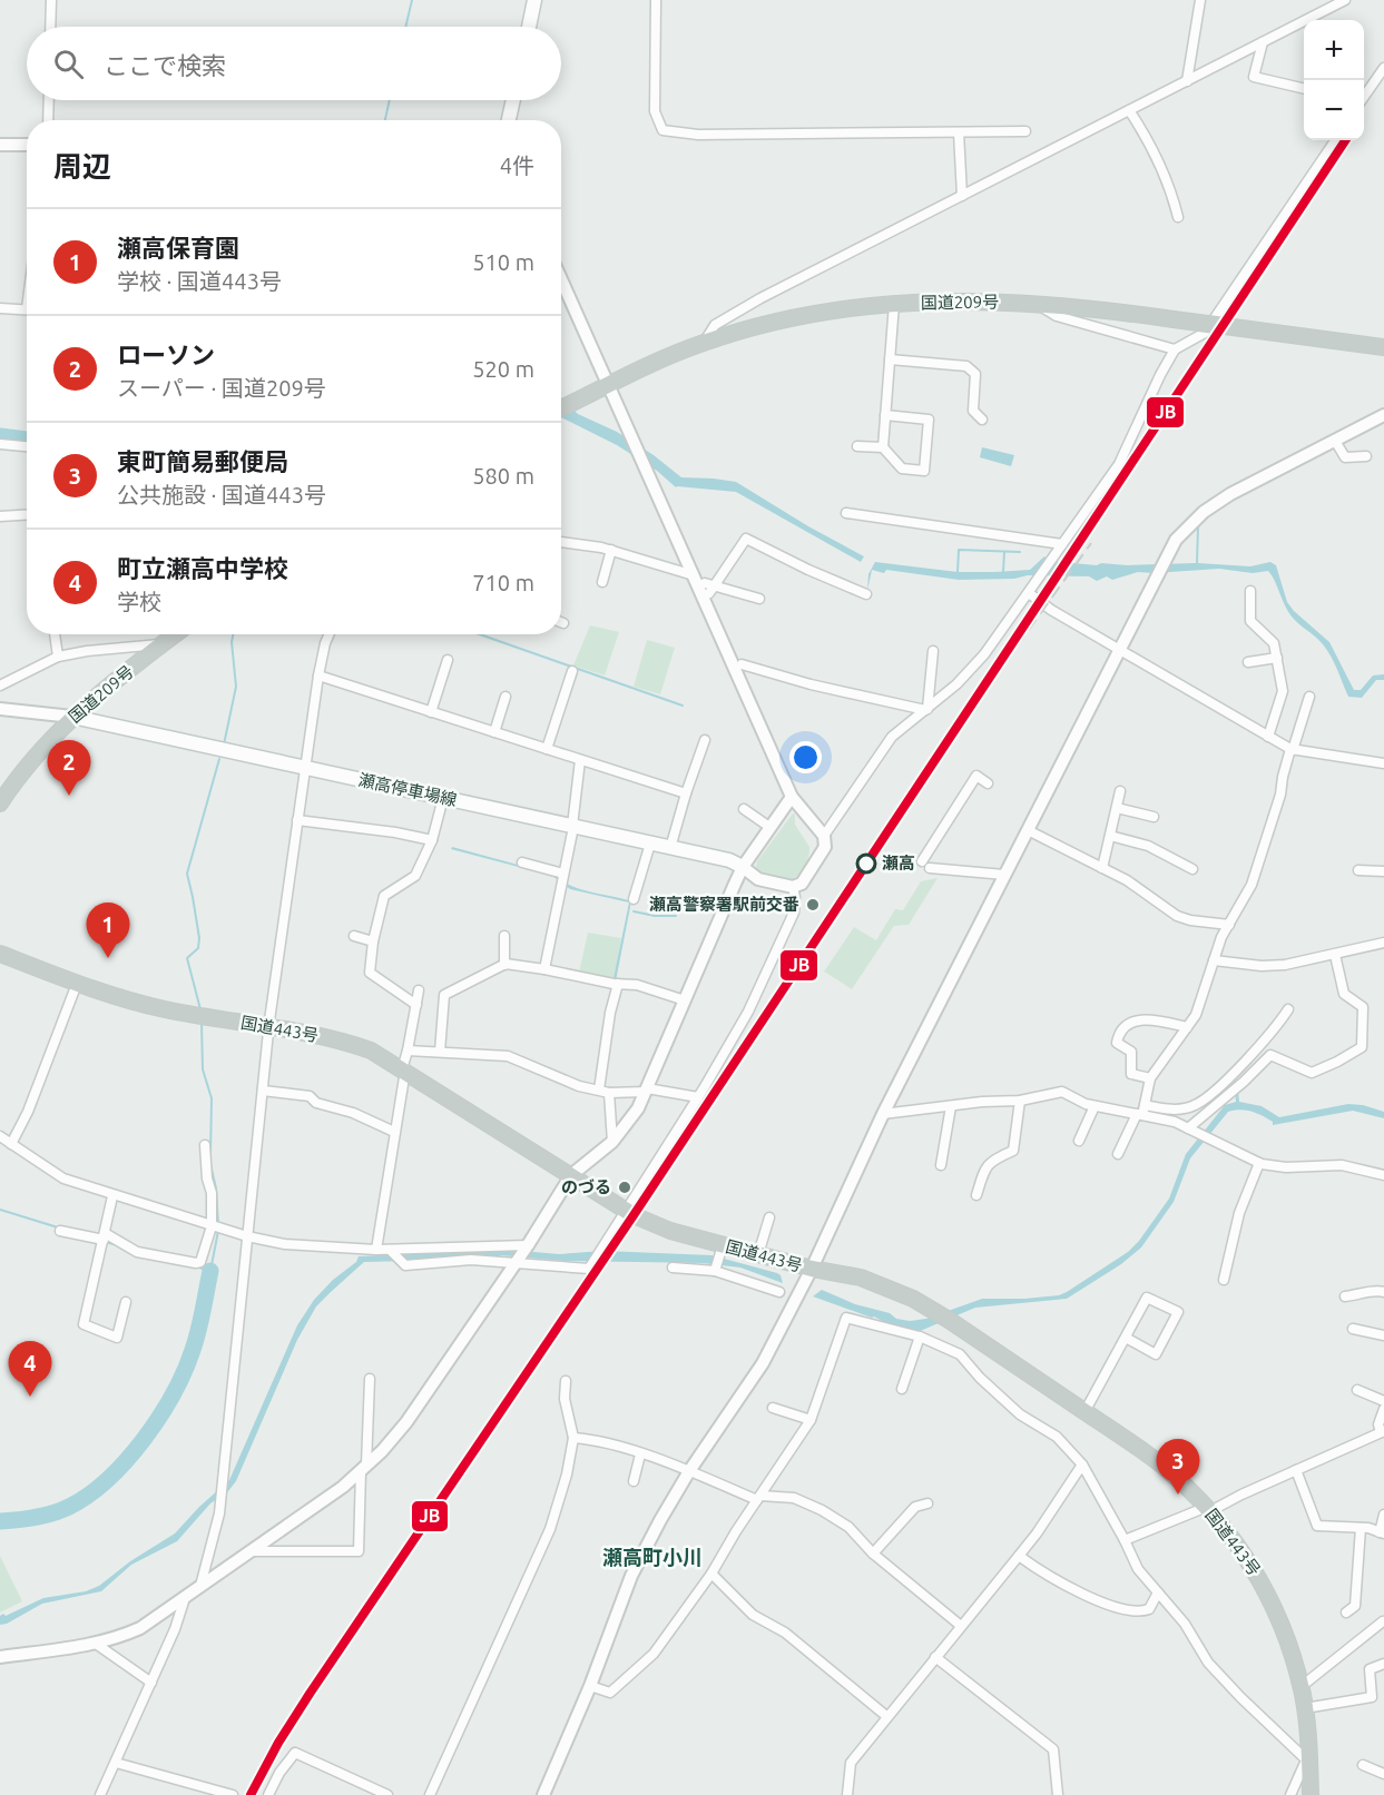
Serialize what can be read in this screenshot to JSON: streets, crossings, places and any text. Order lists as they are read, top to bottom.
{
  "streets": {
    "highway": ["国道209号", "国道443号"],
    "main road": ["瀬高停車場線"]
  },
  "crossings": [
    ["国道209号", "瀬高停車場線"]
  ],
  "districts": ["瀬高町小川"],
  "places": ["瀬高", "瀬高警察署駅前交番", "のづる"],
  "lines": ["transit line JB"],
  "page": {
    "map_buttons": ["+", "−"],
    "search": "ここで検索",
    "heading": ["周辺", "4件"],
    "list": [
      {
        "mark": "1",
        "name": "瀬高保育園",
        "note": "学校 · 国道443号",
        "value": "510 m"
      },
      {
        "mark": "2",
        "name": "ローソン",
        "note": "スーパー · 国道209号",
        "value": "520 m"
      },
      {
        "mark": "3",
        "name": "東町簡易郵便局",
        "note": "公共施設 · 国道443号",
        "value": "580 m"
      },
      {
        "mark": "4",
        "name": "町立瀬高中学校",
        "note": "学校",
        "value": "710 m"
      }
    ],
    "pins": [
      "2",
      "1",
      "4",
      "3"
    ]
  }
}
